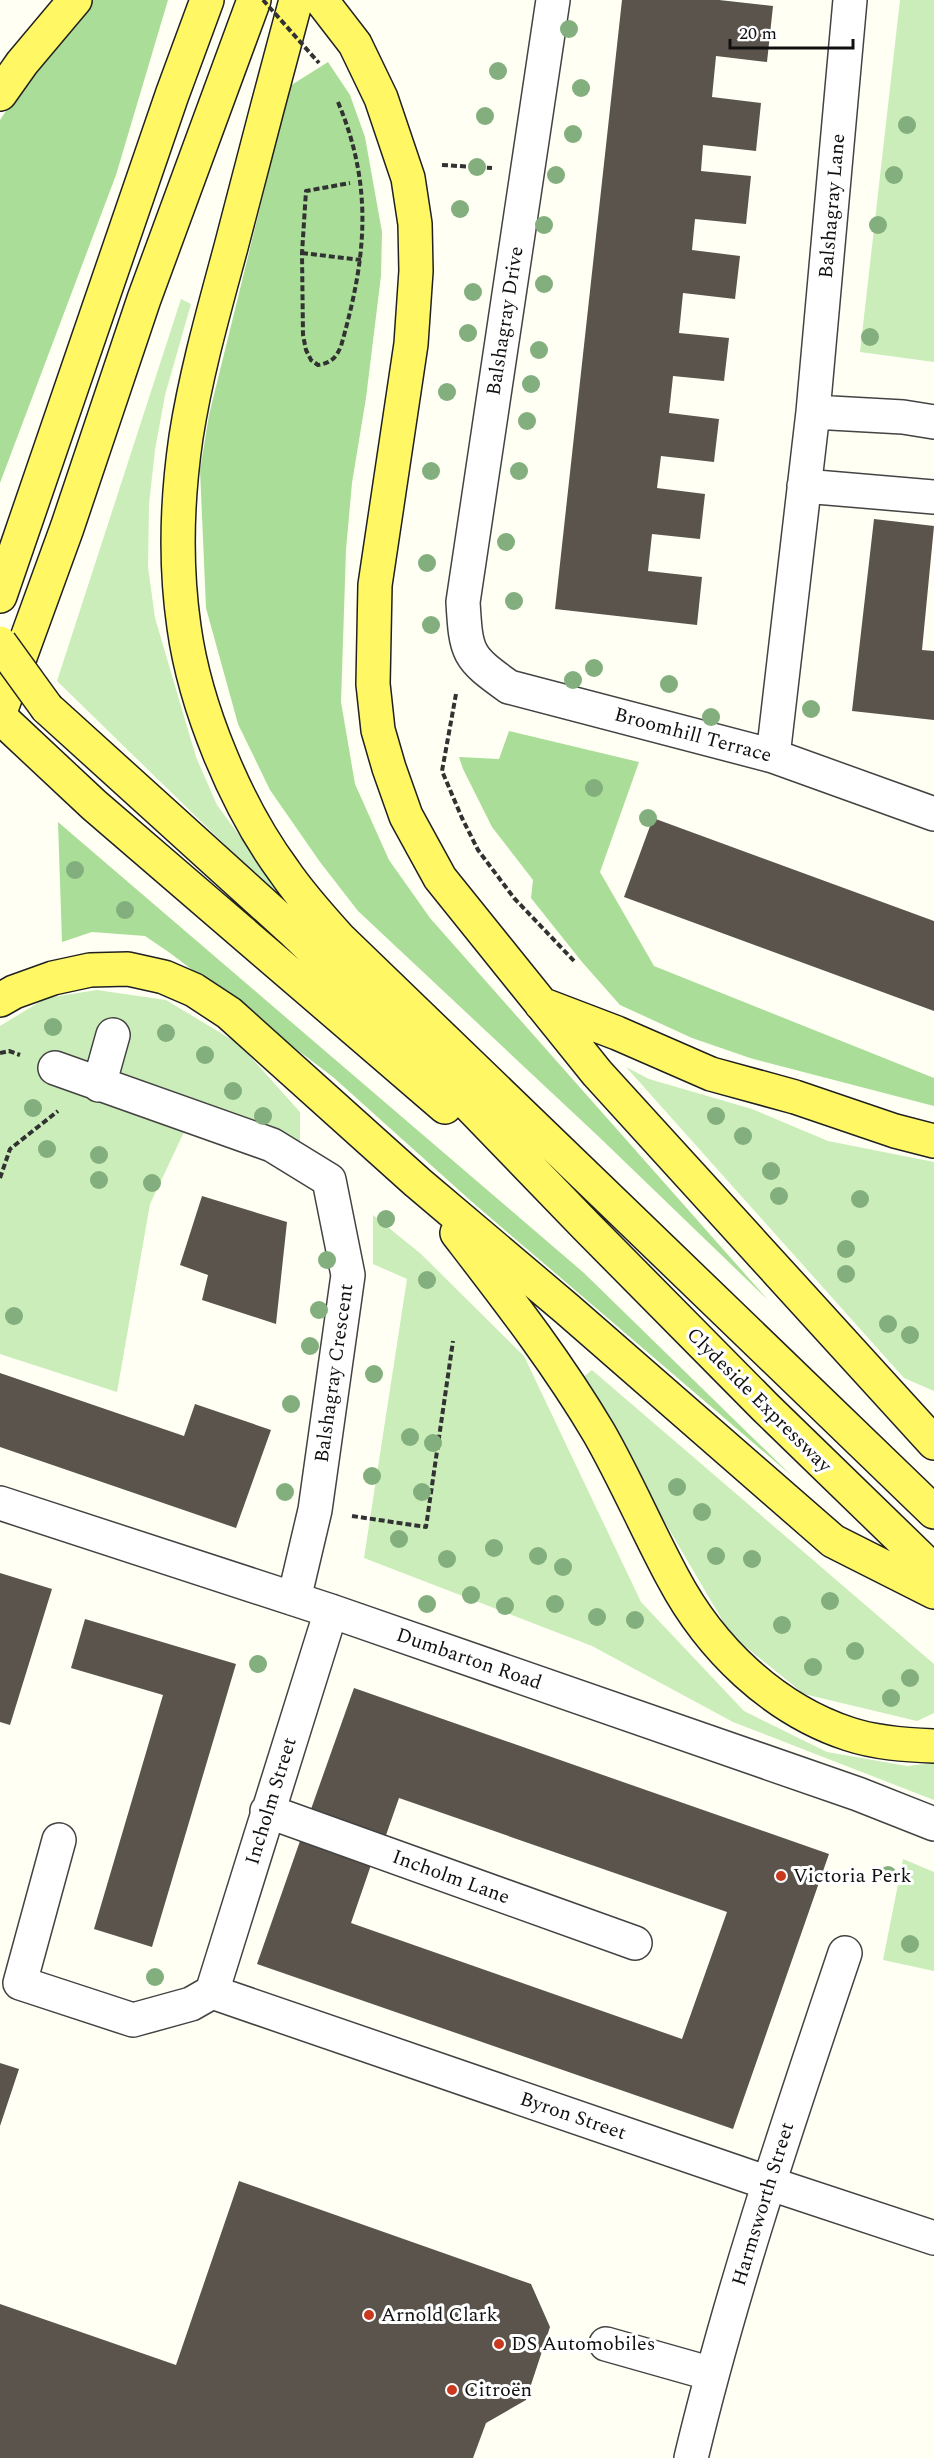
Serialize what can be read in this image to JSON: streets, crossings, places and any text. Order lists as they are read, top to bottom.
{
  "streets": {
    "main road": ["Clydeside Expressway"],
    "street": [
      "Balshagray Lane",
      "Balshagray Drive",
      "Broomhill Terrace",
      "Balshagray Crescent",
      "Dumbarton Road",
      "Incholm Street",
      "Incholm Lane",
      "Byron Street",
      "Harmsworth Street"
    ]
  },
  "crossings": [
    ["Balshagray Lane", "Broomhill Terrace"],
    ["Balshagray Drive", "Broomhill Terrace"],
    ["Balshagray Crescent", "Dumbarton Road"],
    ["Dumbarton Road", "Incholm Street"],
    ["Incholm Street", "Incholm Lane"],
    ["Incholm Street", "Byron Street"],
    ["Byron Street", "Harmsworth Street"]
  ],
  "places": [
    "Victoria Perk",
    "Arnold Clark",
    "DS Automobiles",
    "Citroën"
  ],
  "scale_bar": "20 m"
}
